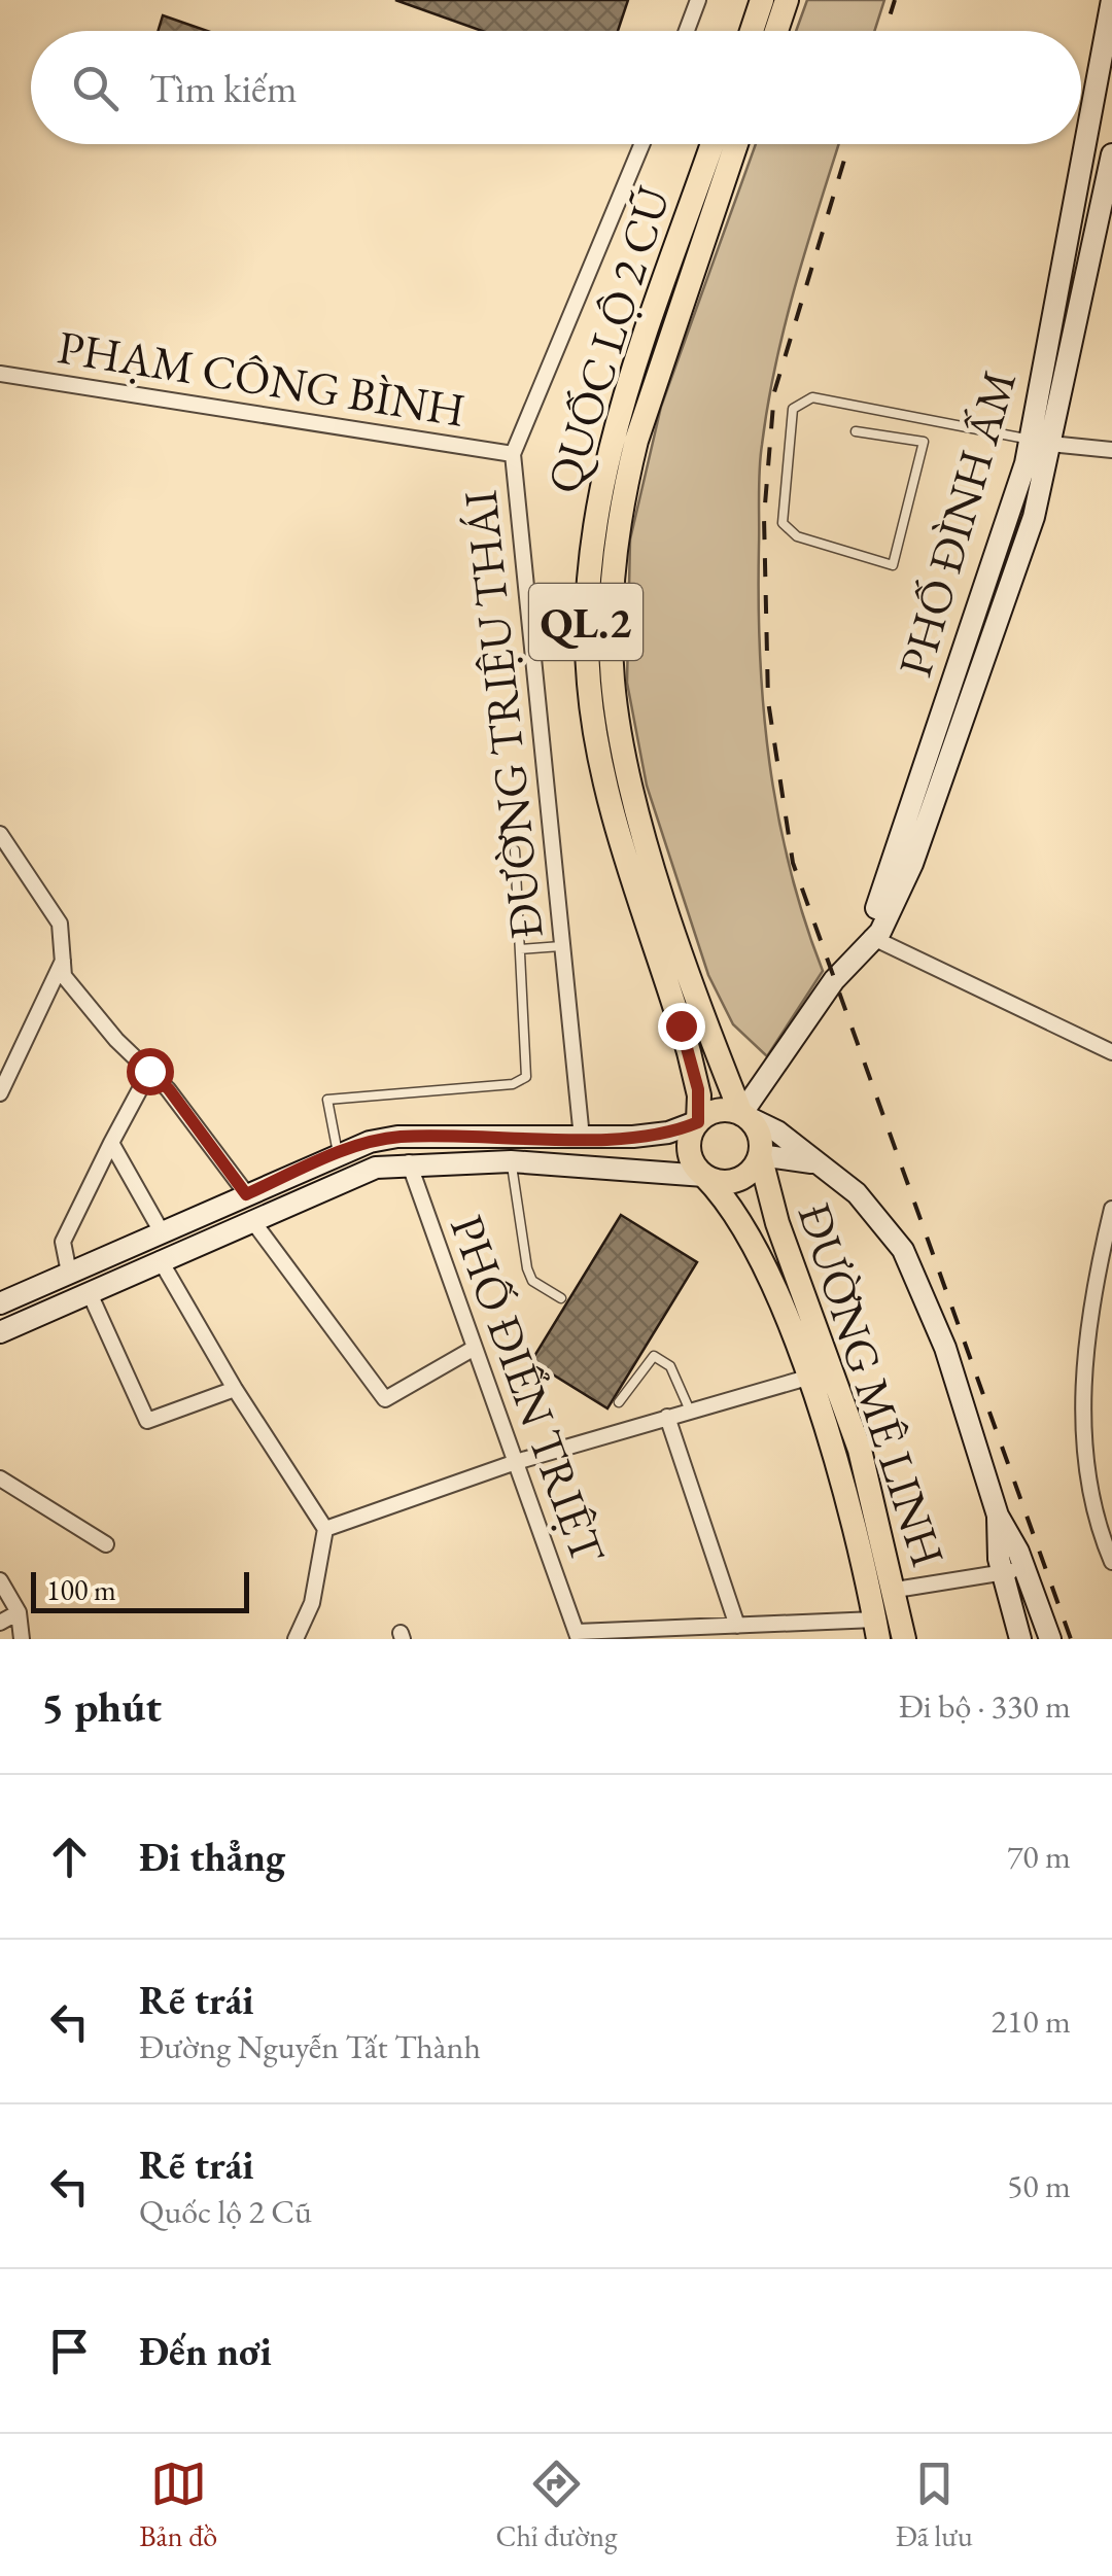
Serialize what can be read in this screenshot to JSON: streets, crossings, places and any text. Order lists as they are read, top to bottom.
{
  "streets": {
    "main road": [
      "QUỐC LỘ 2 CŨ",
      "PHỐ ĐÌNH ẤM",
      "QL.2",
      "ĐƯỜNG MÊ LINH"
    ],
    "street": ["PHẠM CÔNG BÌNH", "ĐƯỜNG TRIỆU THÁI", "PHỐ ĐIỂN TRIỆT"]
  },
  "crossings": [
    ["QUỐC LỘ 2 CŨ", "PHỐ ĐÌNH ẤM"],
    ["QUỐC LỘ 2 CŨ", "QL.2"],
    ["QUỐC LỘ 2 CŨ", "ĐƯỜNG MÊ LINH"],
    ["PHẠM CÔNG BÌNH", "ĐƯỜNG TRIỆU THÁI"],
    ["PHỐ ĐÌNH ẤM", "QL.2"],
    ["PHỐ ĐÌNH ẤM", "ĐƯỜNG MÊ LINH"],
    ["QL.2", "ĐƯỜNG MÊ LINH"]
  ],
  "scale_bar": "100 m",
  "page": {
    "search": "Tìm kiếm",
    "scale": "100 m",
    "heading": ["5 phút", "Đi bộ · 330 m"],
    "list": [
      ["Đi thẳng", "70 m"],
      ["Rẽ trái", "Đường Nguyễn Tất Thành", "210 m"],
      ["Rẽ trái", "Quốc lộ 2 Cũ", "50 m"],
      "Đến nơi"
    ],
    "nav": ["Bản đồ", "Chỉ đường", "Đã lưu"]
  }
}
